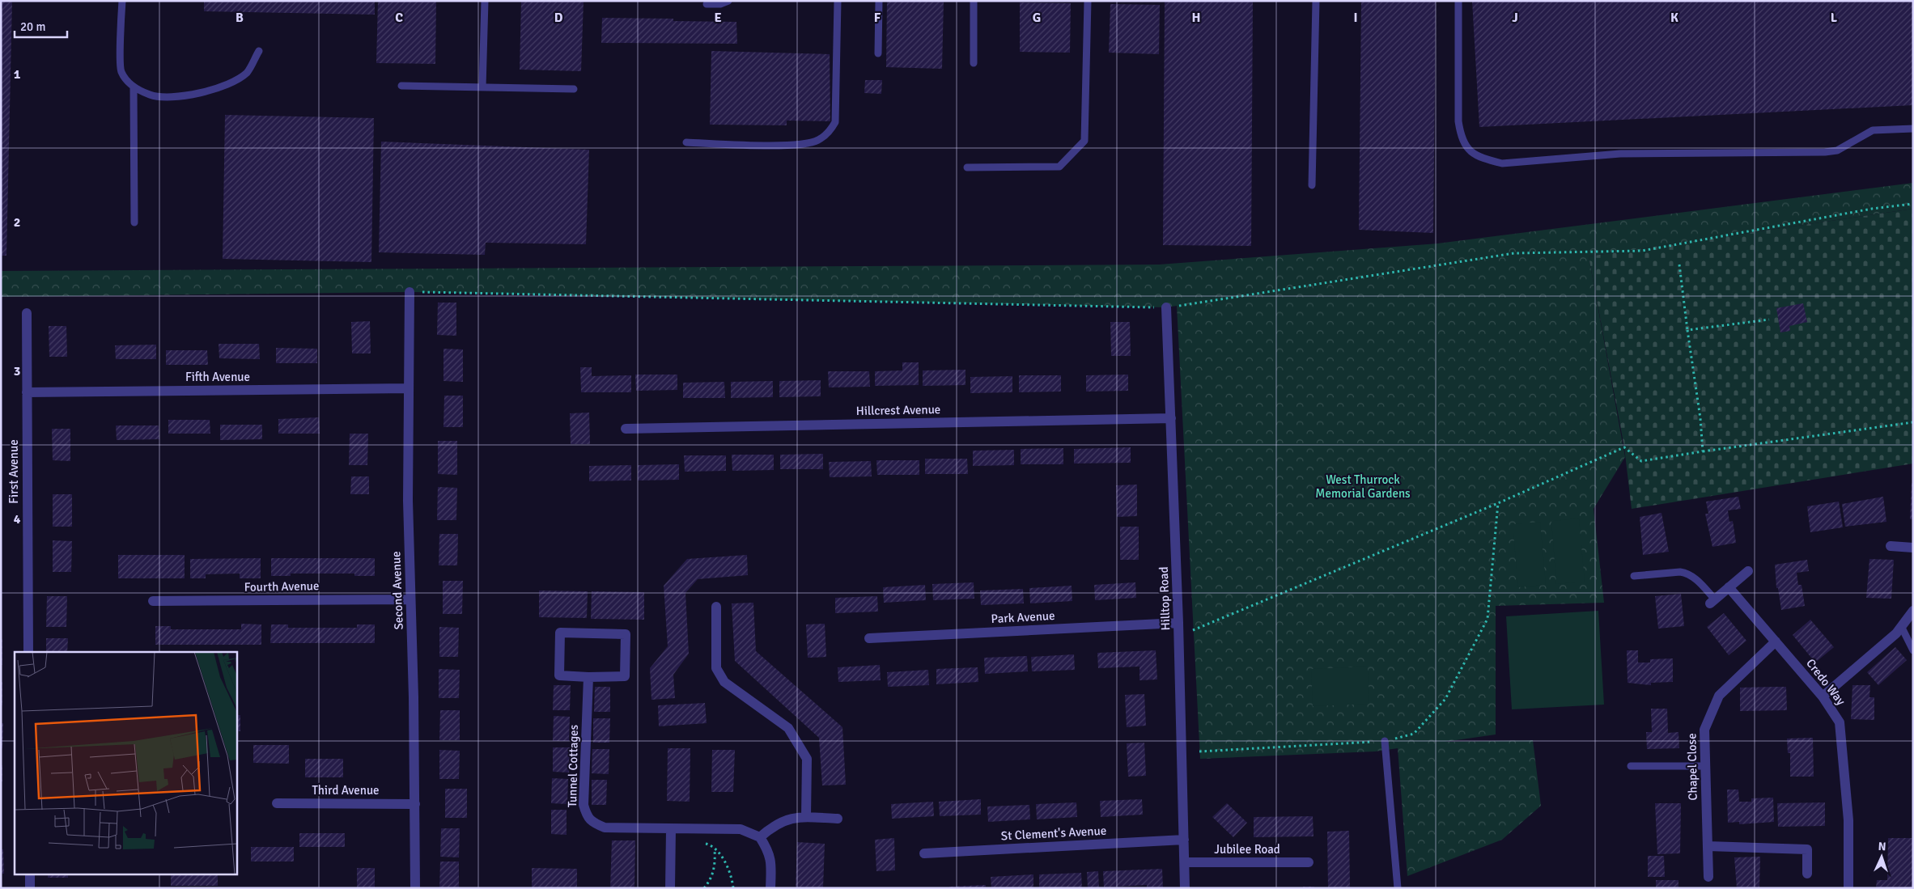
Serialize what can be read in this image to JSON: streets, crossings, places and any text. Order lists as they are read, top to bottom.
{
  "streets": {
    "street": [
      "Fifth Avenue",
      "Hillcrest Avenue",
      "First Avenue",
      "Fourth Avenue",
      "Second Avenue",
      "Hilltop Road",
      "Park Avenue",
      "Credo Way",
      "Tunnel Cottages",
      "Chapel Close",
      "Third Avenue",
      "St Clement's Avenue",
      "Jubilee Road"
    ]
  },
  "crossings": [
    ["Fifth Avenue", "First Avenue"],
    ["Fifth Avenue", "Second Avenue"],
    ["Hillcrest Avenue", "Hilltop Road"],
    ["Fourth Avenue", "Second Avenue"],
    ["Second Avenue", "Third Avenue"],
    ["Hilltop Road", "Park Avenue"],
    ["Hilltop Road", "St Clement's Avenue"],
    ["Hilltop Road", "Jubilee Road"],
    ["Credo Way", "Chapel Close"]
  ],
  "parks": ["West Thurrock Memorial Gardens"],
  "scale_bar": "20 m",
  "north": "top",
  "grid": {
    "columns": [
      "B",
      "C",
      "D",
      "E",
      "F",
      "G",
      "H",
      "I",
      "J",
      "K",
      "L"
    ],
    "rows": [
      "1",
      "2",
      "3",
      "4"
    ]
  }
}
